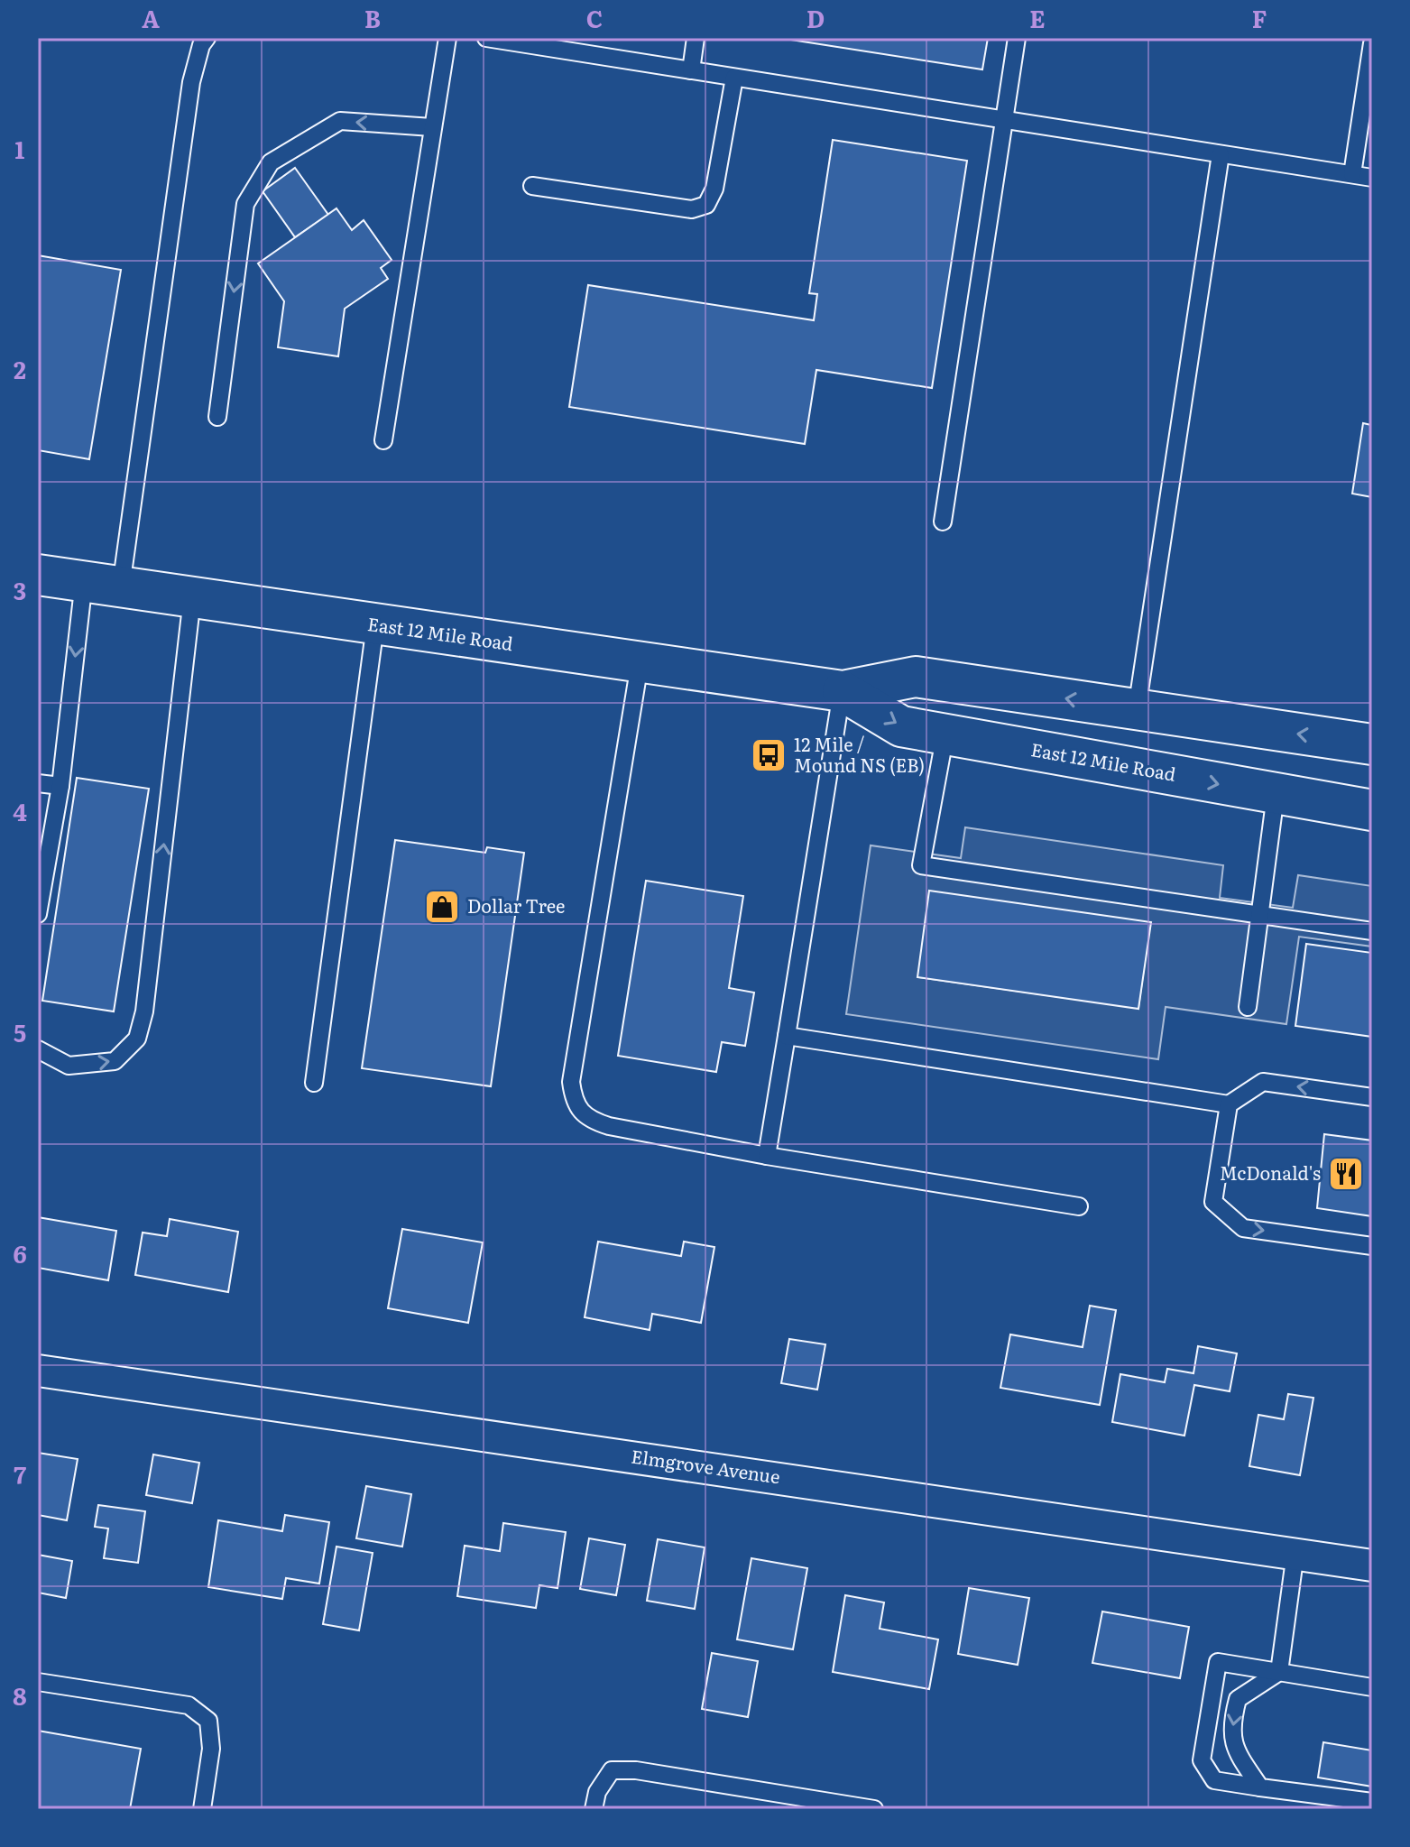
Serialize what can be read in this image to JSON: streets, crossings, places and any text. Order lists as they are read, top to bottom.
{
  "streets": {
    "main road": ["East 12 Mile Road"],
    "street": ["Elmgrove Avenue"]
  },
  "places": {
    "bus stop": ["12 Mile / Mound NS (EB)"],
    "shop": ["Dollar Tree"],
    "restaurant": ["McDonald's"]
  },
  "grid": {
    "columns": [
      "A",
      "B",
      "C",
      "D",
      "E",
      "F"
    ],
    "rows": [
      "1",
      "2",
      "3",
      "4",
      "5",
      "6",
      "7",
      "8"
    ]
  }
}
